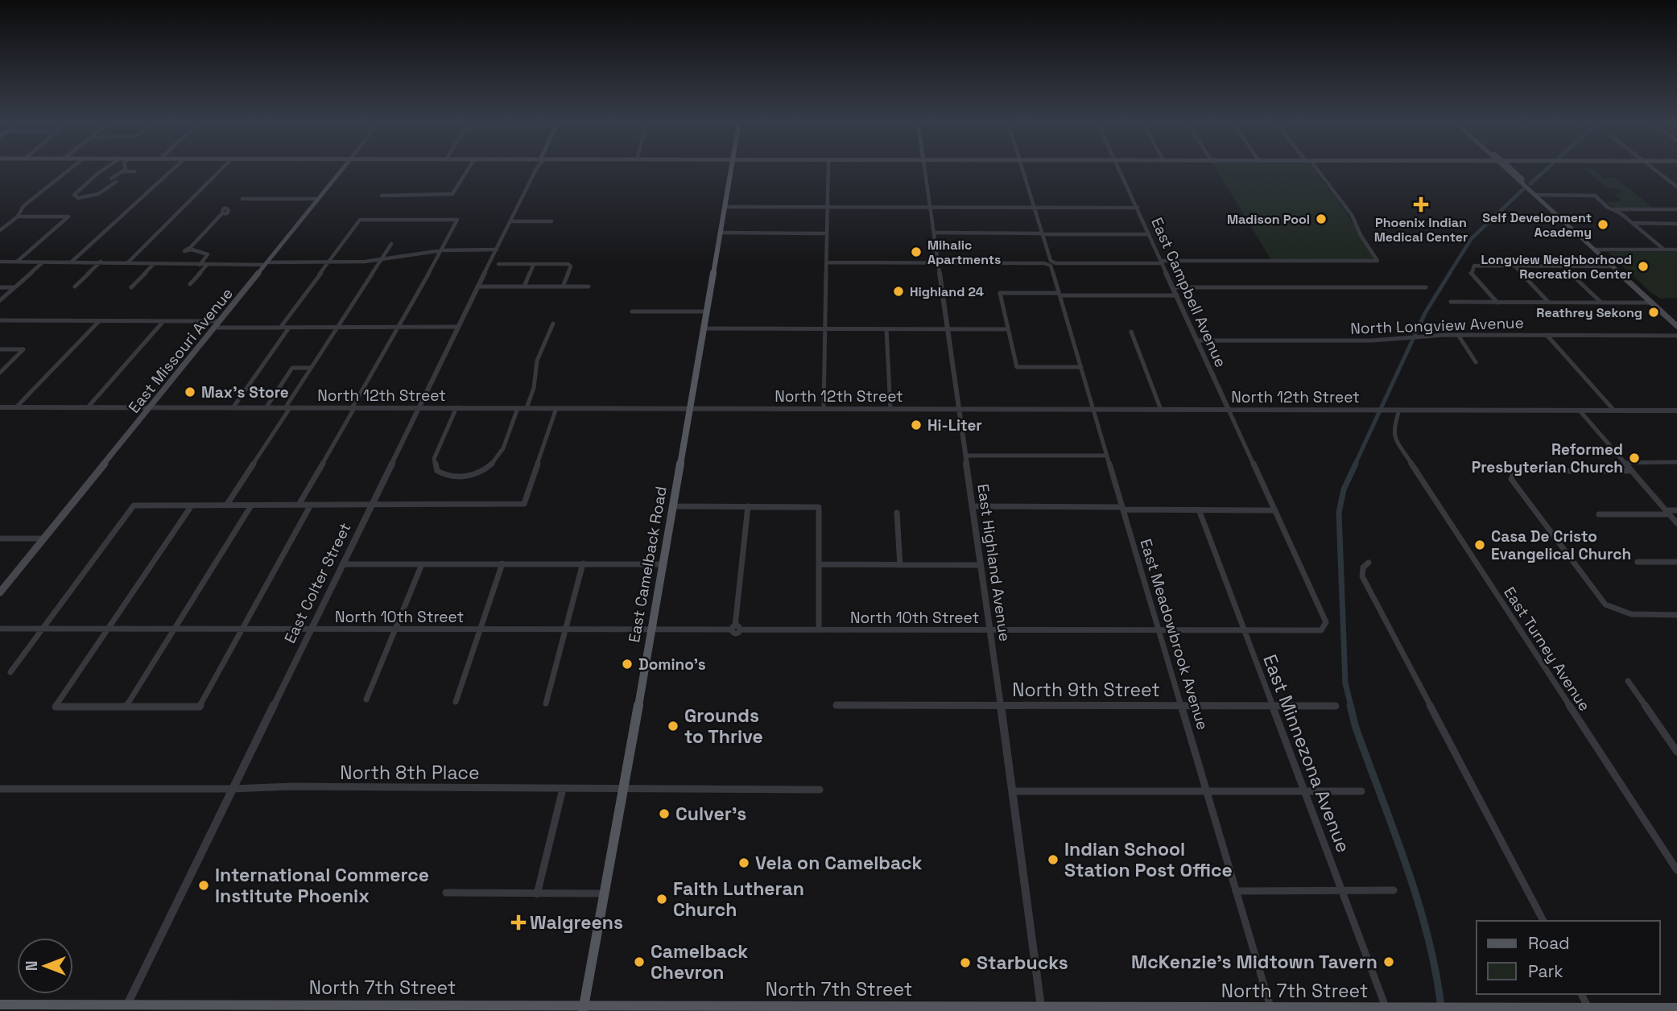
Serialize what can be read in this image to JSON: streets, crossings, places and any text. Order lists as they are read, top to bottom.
{
  "streets": {
    "main road": ["East Missouri Avenue", "East Camelback Road", "North 7th Street"],
    "street": [
      "East Campbell Avenue",
      "North Longview Avenue",
      "North 12th Street",
      "East Highland Avenue",
      "East Colter Street",
      "North 10th Street",
      "East Meadowbrook Avenue",
      "East Turney Avenue",
      "North 9th Street",
      "East Minnezona Avenue",
      "North 8th Place"
    ]
  },
  "crossings": [
    ["East Campbell Avenue", "North Longview Avenue"],
    ["East Campbell Avenue", "North 12th Street"],
    ["East Campbell Avenue", "North 10th Street"],
    ["East Missouri Avenue", "North 12th Street"],
    ["North 12th Street", "East Highland Avenue"],
    ["North 12th Street", "East Camelback Road"],
    ["North 12th Street", "East Colter Street"],
    ["North 12th Street", "East Meadowbrook Avenue"],
    ["North 12th Street", "East Turney Avenue"],
    ["East Highland Avenue", "North 10th Street"],
    ["East Highland Avenue", "North 9th Street"],
    ["East Highland Avenue", "North 7th Street"],
    ["East Camelback Road", "North 10th Street"],
    ["East Camelback Road", "North 8th Place"],
    ["East Camelback Road", "North 7th Street"],
    ["East Colter Street", "North 10th Street"],
    ["East Colter Street", "North 8th Place"],
    ["East Colter Street", "North 7th Street"],
    ["North 10th Street", "East Meadowbrook Avenue"],
    ["North 10th Street", "East Minnezona Avenue"],
    ["East Meadowbrook Avenue", "North 9th Street"],
    ["East Meadowbrook Avenue", "North 7th Street"],
    ["North 9th Street", "East Minnezona Avenue"],
    ["East Minnezona Avenue", "North 7th Street"]
  ],
  "places": {
    "health": ["Phoenix Indian Medical Center", "Walgreens"],
    "other": [
      "Madison Pool",
      "Self Development Academy",
      "Mihalic Apartments",
      "Longview Neighborhood Recreation Center",
      "Highland 24",
      "Reathrey Sekong",
      "Max's Store",
      "Hi-Liter",
      "Reformed Presbyterian Church",
      "Casa De Cristo Evangelical Church",
      "Domino's",
      "Grounds to Thrive",
      "Culver's",
      "Indian School Station Post Office",
      "Vela on Camelback",
      "International Commerce Institute Phoenix",
      "Faith Lutheran Church",
      "Camelback Chevron",
      "McKenzie's Midtown Tavern",
      "Starbucks"
    ]
  },
  "legend": ["Road", "Park"],
  "north": "left"
}
